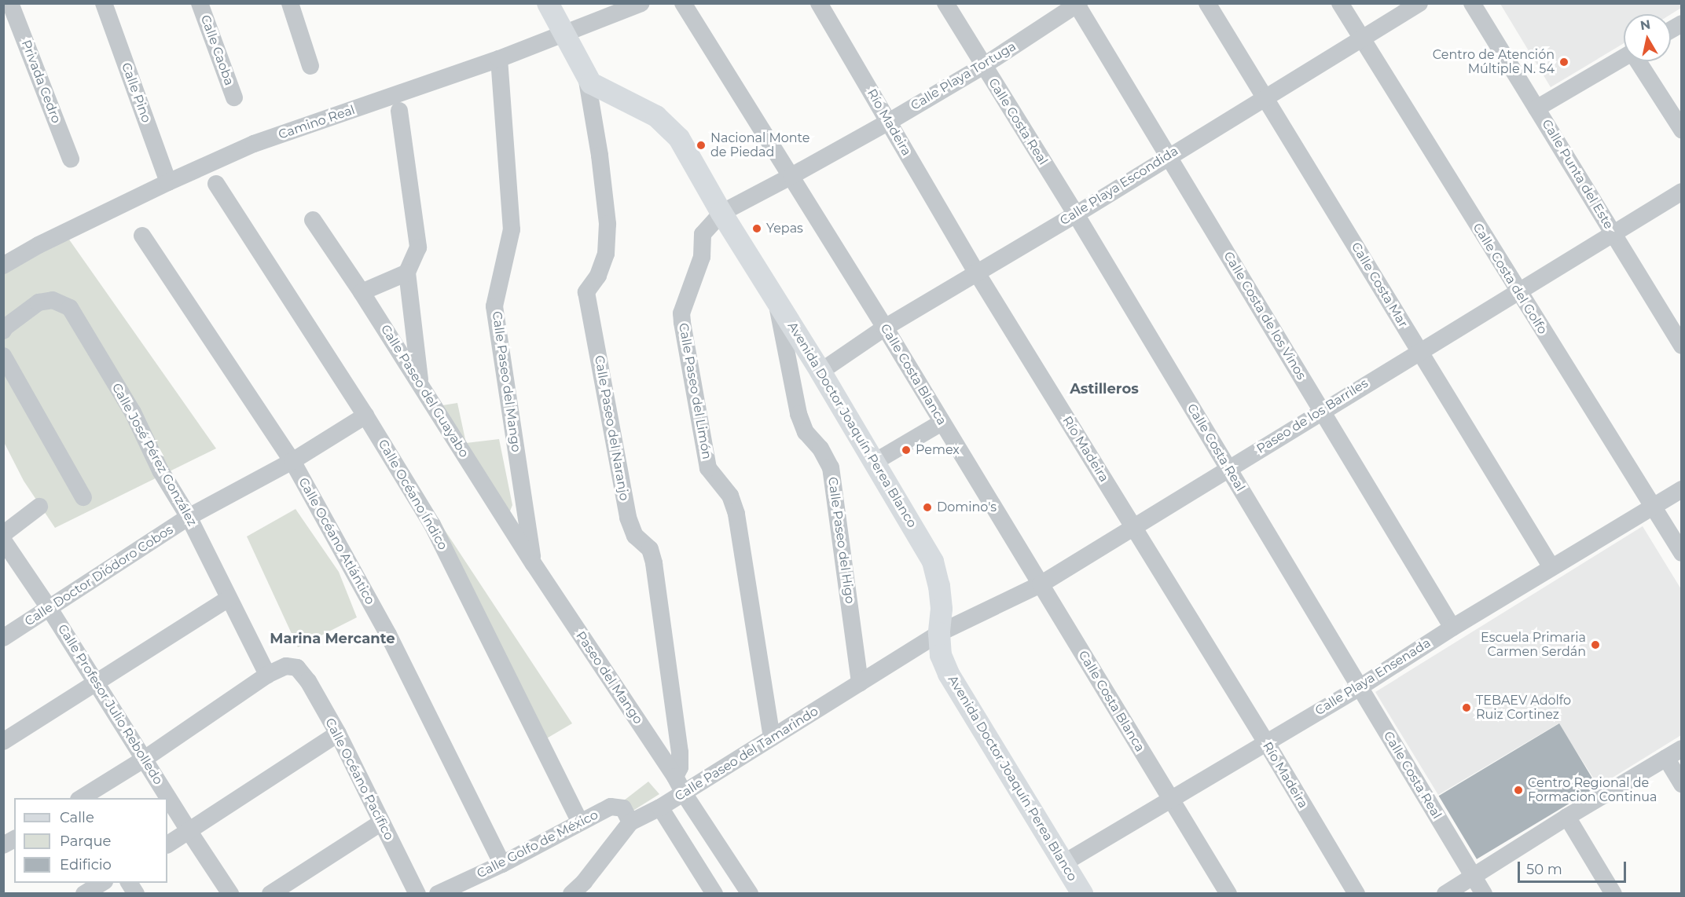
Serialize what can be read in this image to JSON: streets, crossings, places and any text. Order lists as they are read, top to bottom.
{
  "streets": {
    "main road": ["Avenida Doctor Joaquín Perea Blanco"],
    "street": [
      "Calle Caoba",
      "Calle Playa Tortuga",
      "Privada Cedro",
      "Calle Pino",
      "Calle Costa Real",
      "Camino Real",
      "Río Madeira",
      "Calle Punta del Este",
      "Calle Playa Escondida",
      "Calle Costa del Golfo",
      "Calle Costa Mar",
      "Calle Costa de los Vinos",
      "Calle Costa Blanca",
      "Calle Paseo del Mango",
      "Calle Paseo del Guayabo",
      "Calle Paseo del Limón",
      "Paseo de los Barriles",
      "Calle Paseo del Naranjo",
      "Calle José Pérez González",
      "Calle Océano Índico",
      "Calle Paseo del Higo",
      "Calle Océano Atlántico",
      "Calle Doctor Diódoro Cobos",
      "Calle Playa Ensenada",
      "Paseo del Mango",
      "Calle Profesor Julio Rebolledo",
      "Calle Paseo del Tamarindo",
      "Calle Océano Pacífico",
      "Calle Golfo de México"
    ]
  },
  "crossings": [
    ["Calle Playa Tortuga", "Calle Costa Real"],
    ["Calle Playa Tortuga", "Río Madeira"],
    ["Calle Playa Tortuga", "Calle Costa de los Vinos"],
    ["Calle Playa Tortuga", "Calle Costa Blanca"],
    ["Calle Playa Tortuga", "Calle Paseo del Limón"],
    ["Calle Playa Tortuga", "Avenida Doctor Joaquín Perea Blanco"],
    ["Calle Pino", "Camino Real"],
    ["Calle Costa Real", "Calle Playa Escondida"],
    ["Calle Costa Real", "Paseo de los Barriles"],
    ["Calle Costa Real", "Calle Playa Ensenada"],
    ["Camino Real", "Calle Paseo del Mango"],
    ["Camino Real", "Avenida Doctor Joaquín Perea Blanco"],
    ["Río Madeira", "Calle Playa Escondida"],
    ["Río Madeira", "Paseo de los Barriles"],
    ["Río Madeira", "Calle Playa Ensenada"],
    ["Calle Punta del Este", "Paseo de los Barriles"],
    ["Calle Playa Escondida", "Calle Costa del Golfo"],
    ["Calle Playa Escondida", "Calle Costa Mar"],
    ["Calle Playa Escondida", "Calle Costa de los Vinos"],
    ["Calle Playa Escondida", "Calle Costa Blanca"],
    ["Calle Playa Escondida", "Avenida Doctor Joaquín Perea Blanco"],
    ["Calle Costa del Golfo", "Paseo de los Barriles"],
    ["Calle Costa del Golfo", "Calle Playa Ensenada"],
    ["Calle Costa Mar", "Paseo de los Barriles"],
    ["Calle Costa Mar", "Calle Playa Ensenada"],
    ["Calle Costa de los Vinos", "Paseo de los Barriles"],
    ["Calle Costa de los Vinos", "Calle Playa Ensenada"],
    ["Calle Costa Blanca", "Paseo de los Barriles"],
    ["Calle Costa Blanca", "Calle Playa Ensenada"],
    ["Calle Paseo del Mango", "Calle Paseo del Guayabo"],
    ["Calle Paseo del Mango", "Paseo del Mango"],
    ["Calle Paseo del Guayabo", "Paseo del Mango"],
    ["Calle Paseo del Limón", "Avenida Doctor Joaquín Perea Blanco"],
    ["Calle Paseo del Limón", "Calle Paseo del Tamarindo"],
    ["Paseo de los Barriles", "Avenida Doctor Joaquín Perea Blanco"],
    ["Paseo de los Barriles", "Calle Paseo del Tamarindo"],
    ["Avenida Doctor Joaquín Perea Blanco", "Calle Paseo del Naranjo"],
    ["Avenida Doctor Joaquín Perea Blanco", "Calle Paseo del Higo"],
    ["Avenida Doctor Joaquín Perea Blanco", "Calle Playa Ensenada"],
    ["Avenida Doctor Joaquín Perea Blanco", "Calle Paseo del Tamarindo"],
    ["Calle Paseo del Naranjo", "Paseo del Mango"],
    ["Calle José Pérez González", "Calle Doctor Diódoro Cobos"],
    ["Calle José Pérez González", "Calle Océano Pacífico"],
    ["Calle Océano Índico", "Calle Doctor Diódoro Cobos"],
    ["Calle Océano Índico", "Calle Golfo de México"],
    ["Calle Paseo del Higo", "Calle Paseo del Tamarindo"],
    ["Calle Océano Atlántico", "Calle Doctor Diódoro Cobos"],
    ["Calle Océano Atlántico", "Calle Golfo de México"],
    ["Calle Doctor Diódoro Cobos", "Calle Profesor Julio Rebolledo"],
    ["Paseo del Mango", "Calle Paseo del Tamarindo"],
    ["Calle Paseo del Tamarindo", "Calle Golfo de México"]
  ],
  "districts": ["Astilleros", "Marina Mercante"],
  "places": [
    "Centro de Atención Múltiple N. 54",
    "Nacional Monte de Piedad",
    "Yepas",
    "Pemex",
    "Domino's",
    "Escuela Primaria Carmen Serdán",
    "TEBAEV Adolfo Ruiz Cortinez",
    "Centro Regional de Formacion Continua"
  ],
  "legend": ["Calle", "Parque", "Edificio"],
  "scale_bar": "50 m",
  "north": "top"
}
